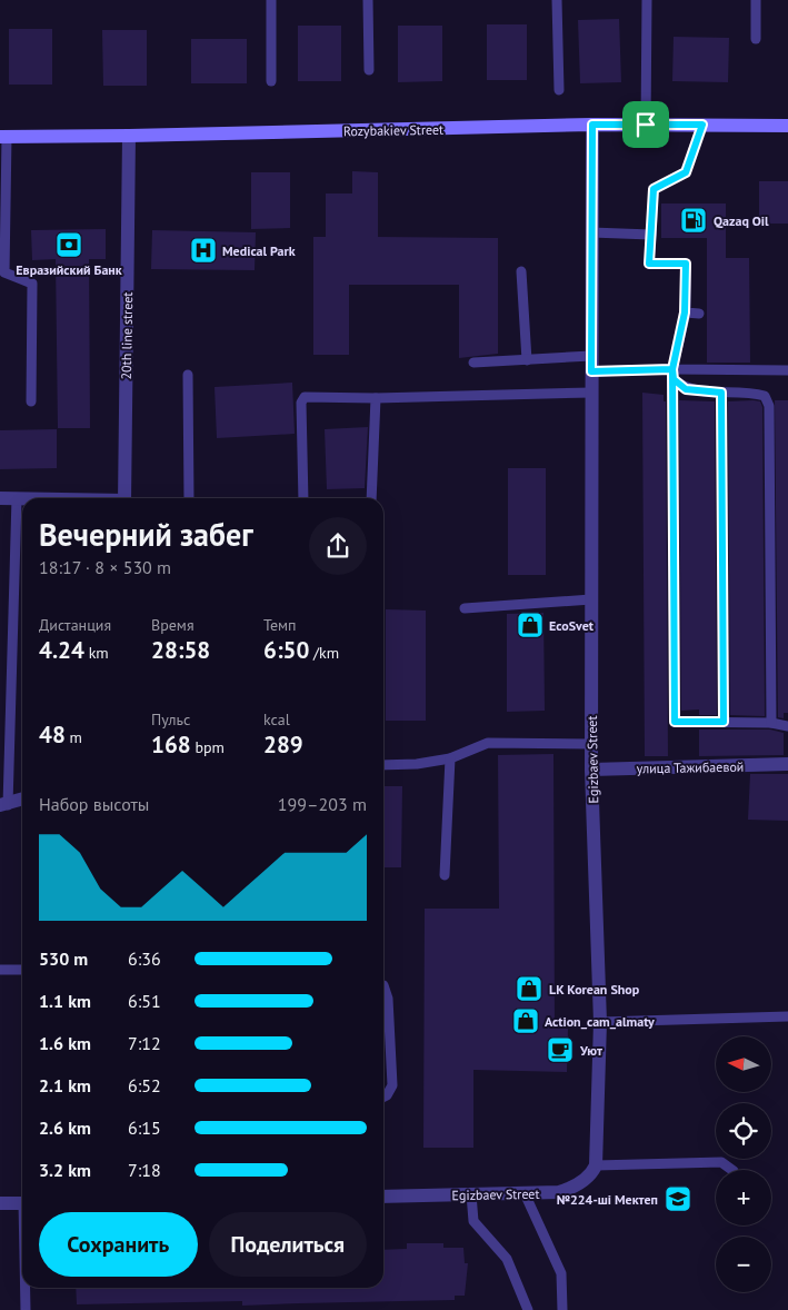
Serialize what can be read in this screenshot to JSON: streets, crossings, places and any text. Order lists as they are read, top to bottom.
{
  "streets": {
    "main road": ["Rozybakiev Street"],
    "street": ["20th line street", "Egizbaev Street", "улица Тажибаевой"]
  },
  "crossings": [
    ["Rozybakiev Street", "20th line street"],
    ["Rozybakiev Street", "Egizbaev Street"],
    ["Egizbaev Street", "улица Тажибаевой"]
  ],
  "places": {
    "fuel station": ["Qazaq Oil"],
    "bank": ["Евразийский Банк"],
    "hospital": ["Medical Park"],
    "shop": ["EcoSvet", "LK Korean Shop", "Action_cam_almaty"],
    "cafe": ["Уют"],
    "school or university": ["№224-ші Мектеп"]
  },
  "north": "left",
  "page": {
    "heading": ["Вечерний забег", "18:17 · 8 × 530 m"],
    "stats": [
      ["Дистанция", "4.24 km"],
      ["Время", "28:58"],
      ["Темп", "6:50 /km"],
      ["48 m"],
      ["Пульс", "168 bpm"],
      ["kcal", "289"]
    ],
    "chart": ["Набор высоты", "199–203 m"],
    "list": [
      {
        "name": "530 m",
        "note": "6:36"
      },
      {
        "name": "1.1 km",
        "note": "6:51"
      },
      {
        "name": "1.6 km",
        "note": "7:12"
      },
      {
        "name": "2.1 km",
        "note": "6:52"
      },
      {
        "name": "2.6 km",
        "note": "6:15"
      },
      {
        "name": "3.2 km",
        "note": "7:18"
      }
    ],
    "map_buttons": ["+", "−"],
    "buttons": ["Сохранить", "Поделиться"]
  }
}
